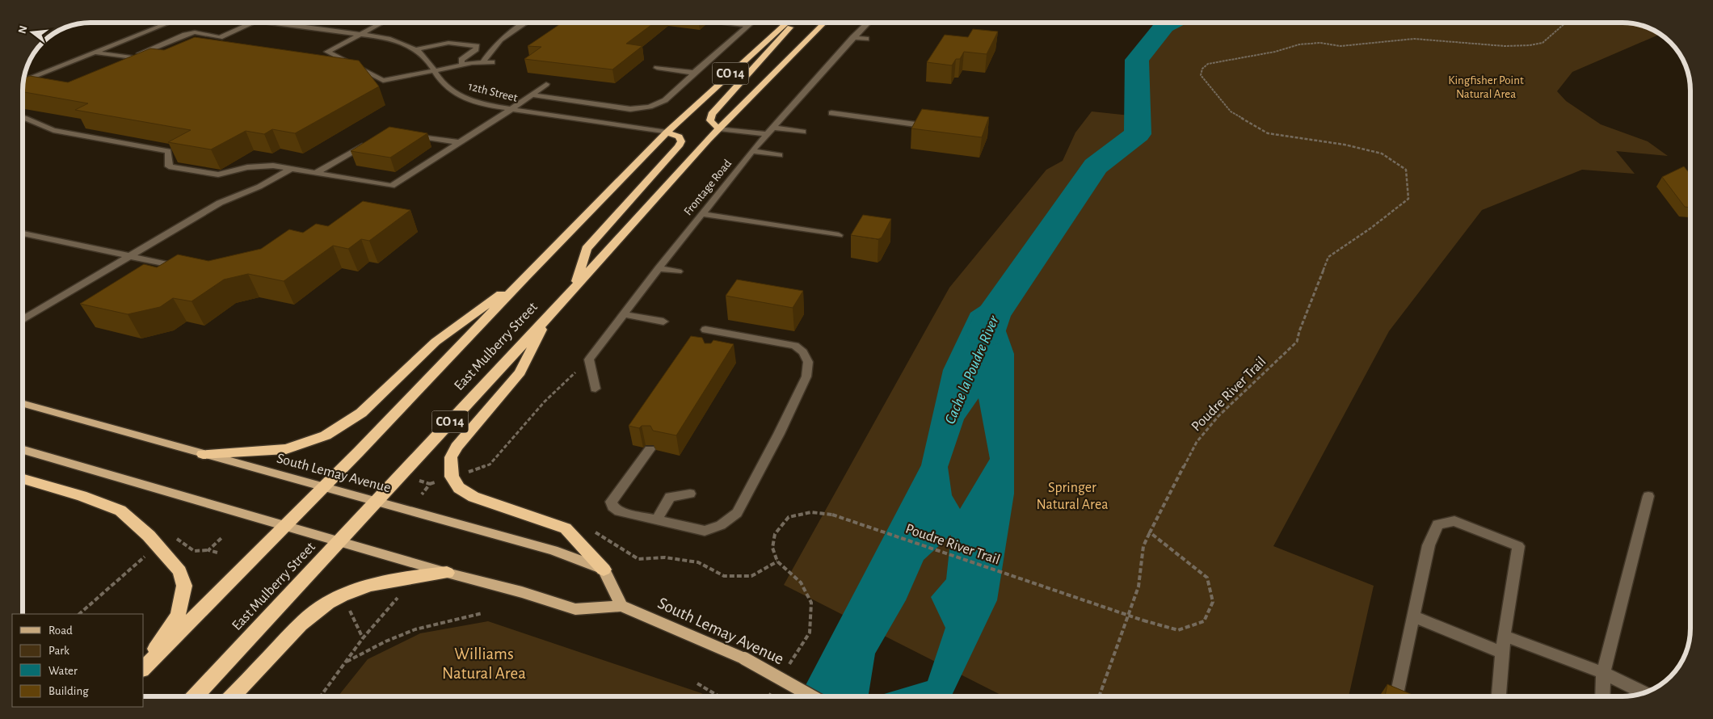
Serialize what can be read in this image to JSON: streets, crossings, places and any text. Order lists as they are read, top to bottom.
{
  "streets": {
    "highway": ["CO 14", "East Mulberry Street"],
    "main road": ["South Lemay Avenue"],
    "street": ["12th Street", "Frontage Road"],
    "path": ["Poudre River Trail"]
  },
  "crossings": [
    ["12th Street", "East Mulberry Street"],
    ["East Mulberry Street", "South Lemay Avenue"]
  ],
  "water": ["Cache la Poudre River"],
  "parks": ["Kingfisher Point Natural Area", "Springer Natural Area", "Williams Natural Area"],
  "legend": [
    "Road",
    "Park",
    "Water",
    "Building"
  ],
  "north": "left"
}
